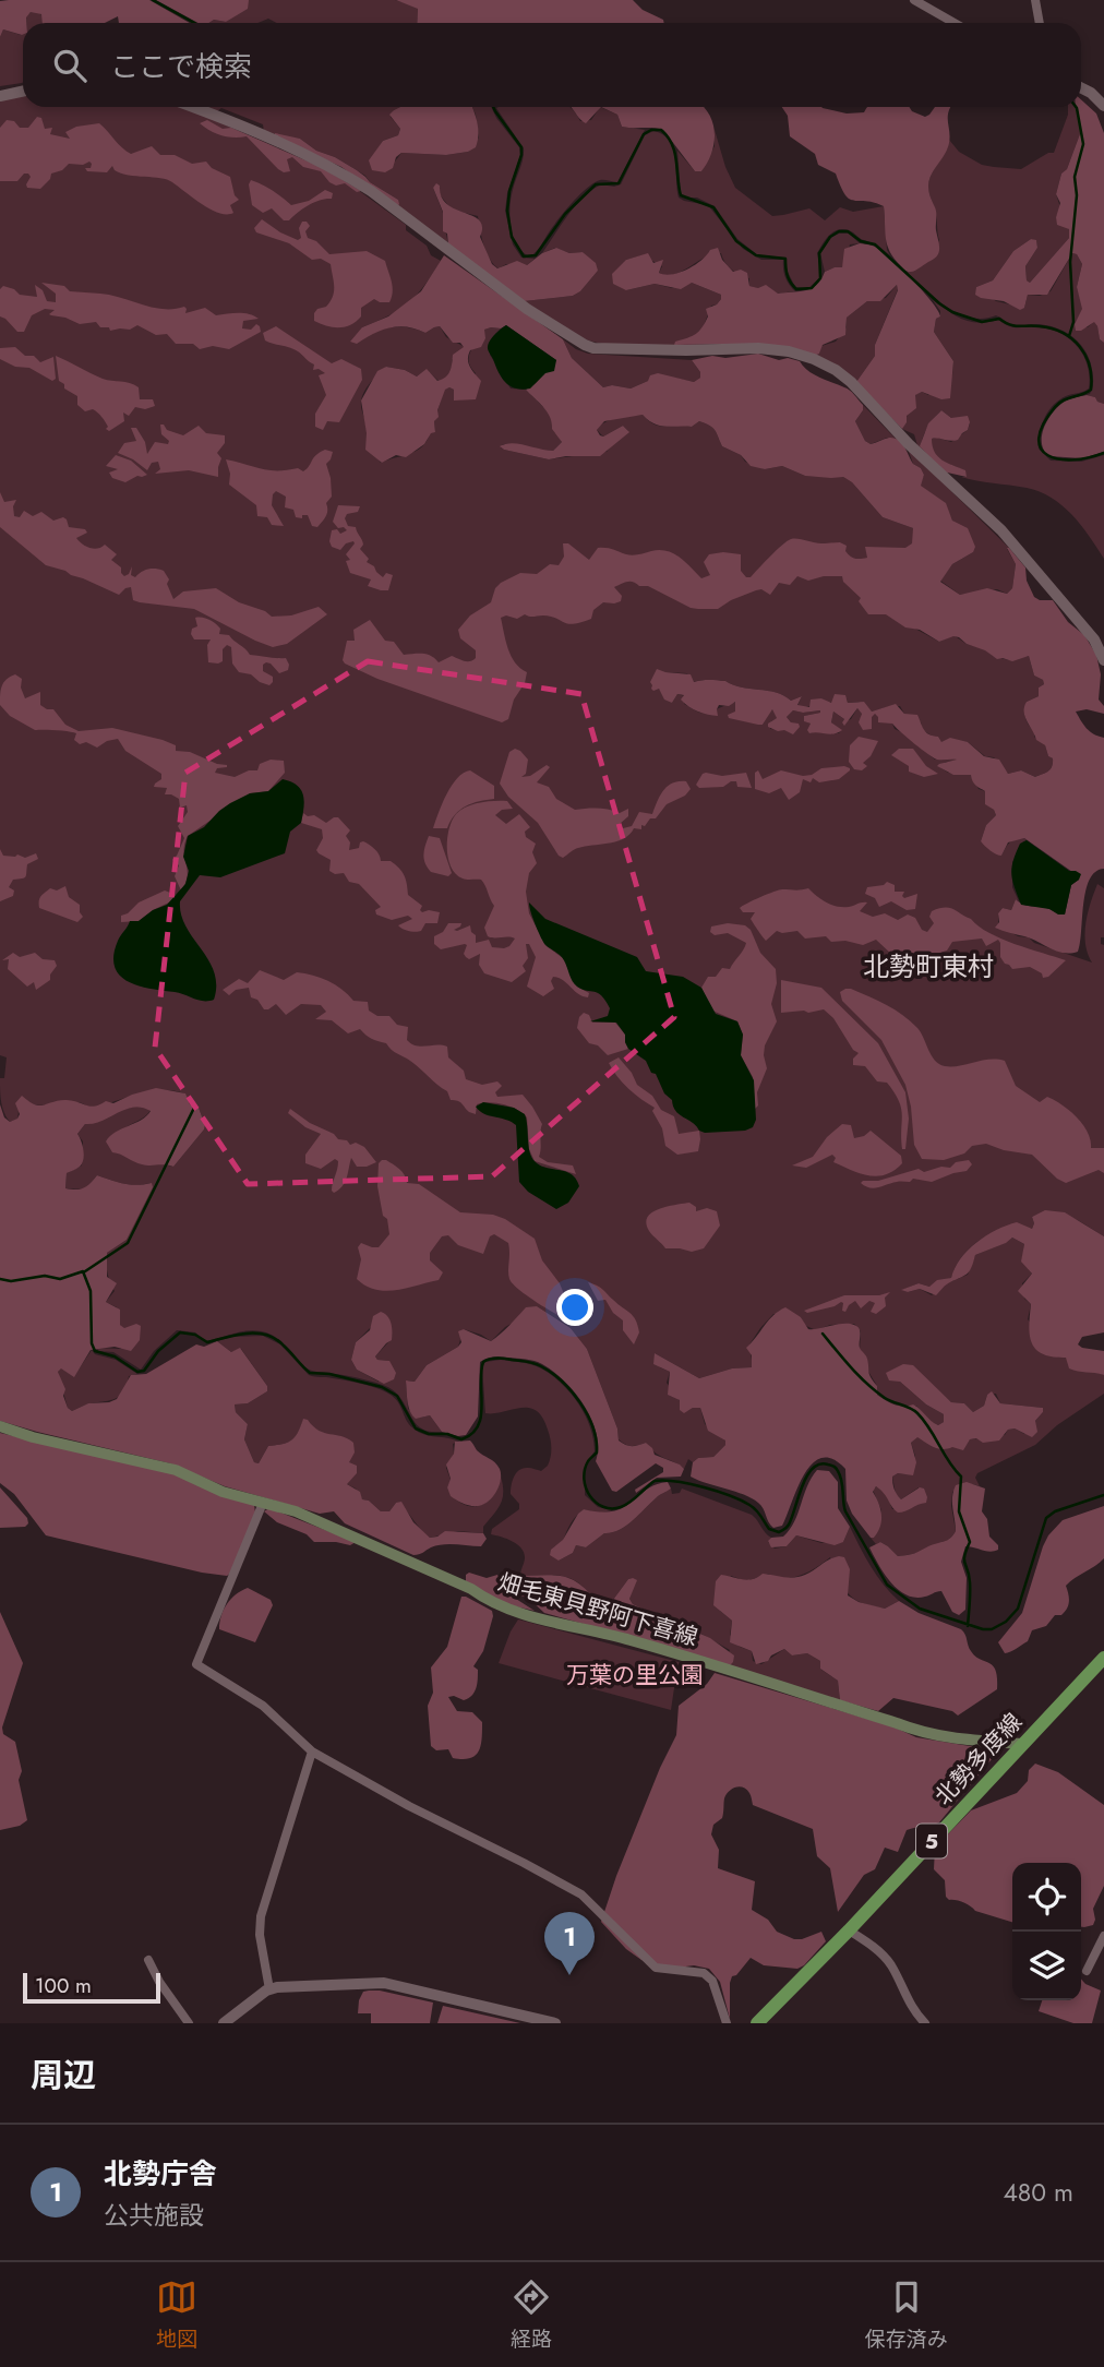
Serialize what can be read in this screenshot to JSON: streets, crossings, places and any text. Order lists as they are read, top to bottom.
{
  "streets": {
    "main road": ["畑毛東貝野阿下喜線", "北勢多度線", "5"]
  },
  "crossings": [
    ["畑毛東貝野阿下喜線", "北勢多度線"]
  ],
  "districts": ["北勢町東村"],
  "parks": ["万葉の里公園"],
  "scale_bar": "100 m",
  "page": {
    "search": "ここで検索",
    "pins": "1",
    "scale": "100 m",
    "heading": "周辺",
    "list": [
      {
        "mark": "1",
        "name": "北勢庁舎",
        "note": "公共施設",
        "value": "480 m"
      }
    ],
    "nav": ["地図", "経路", "保存済み"]
  }
}
